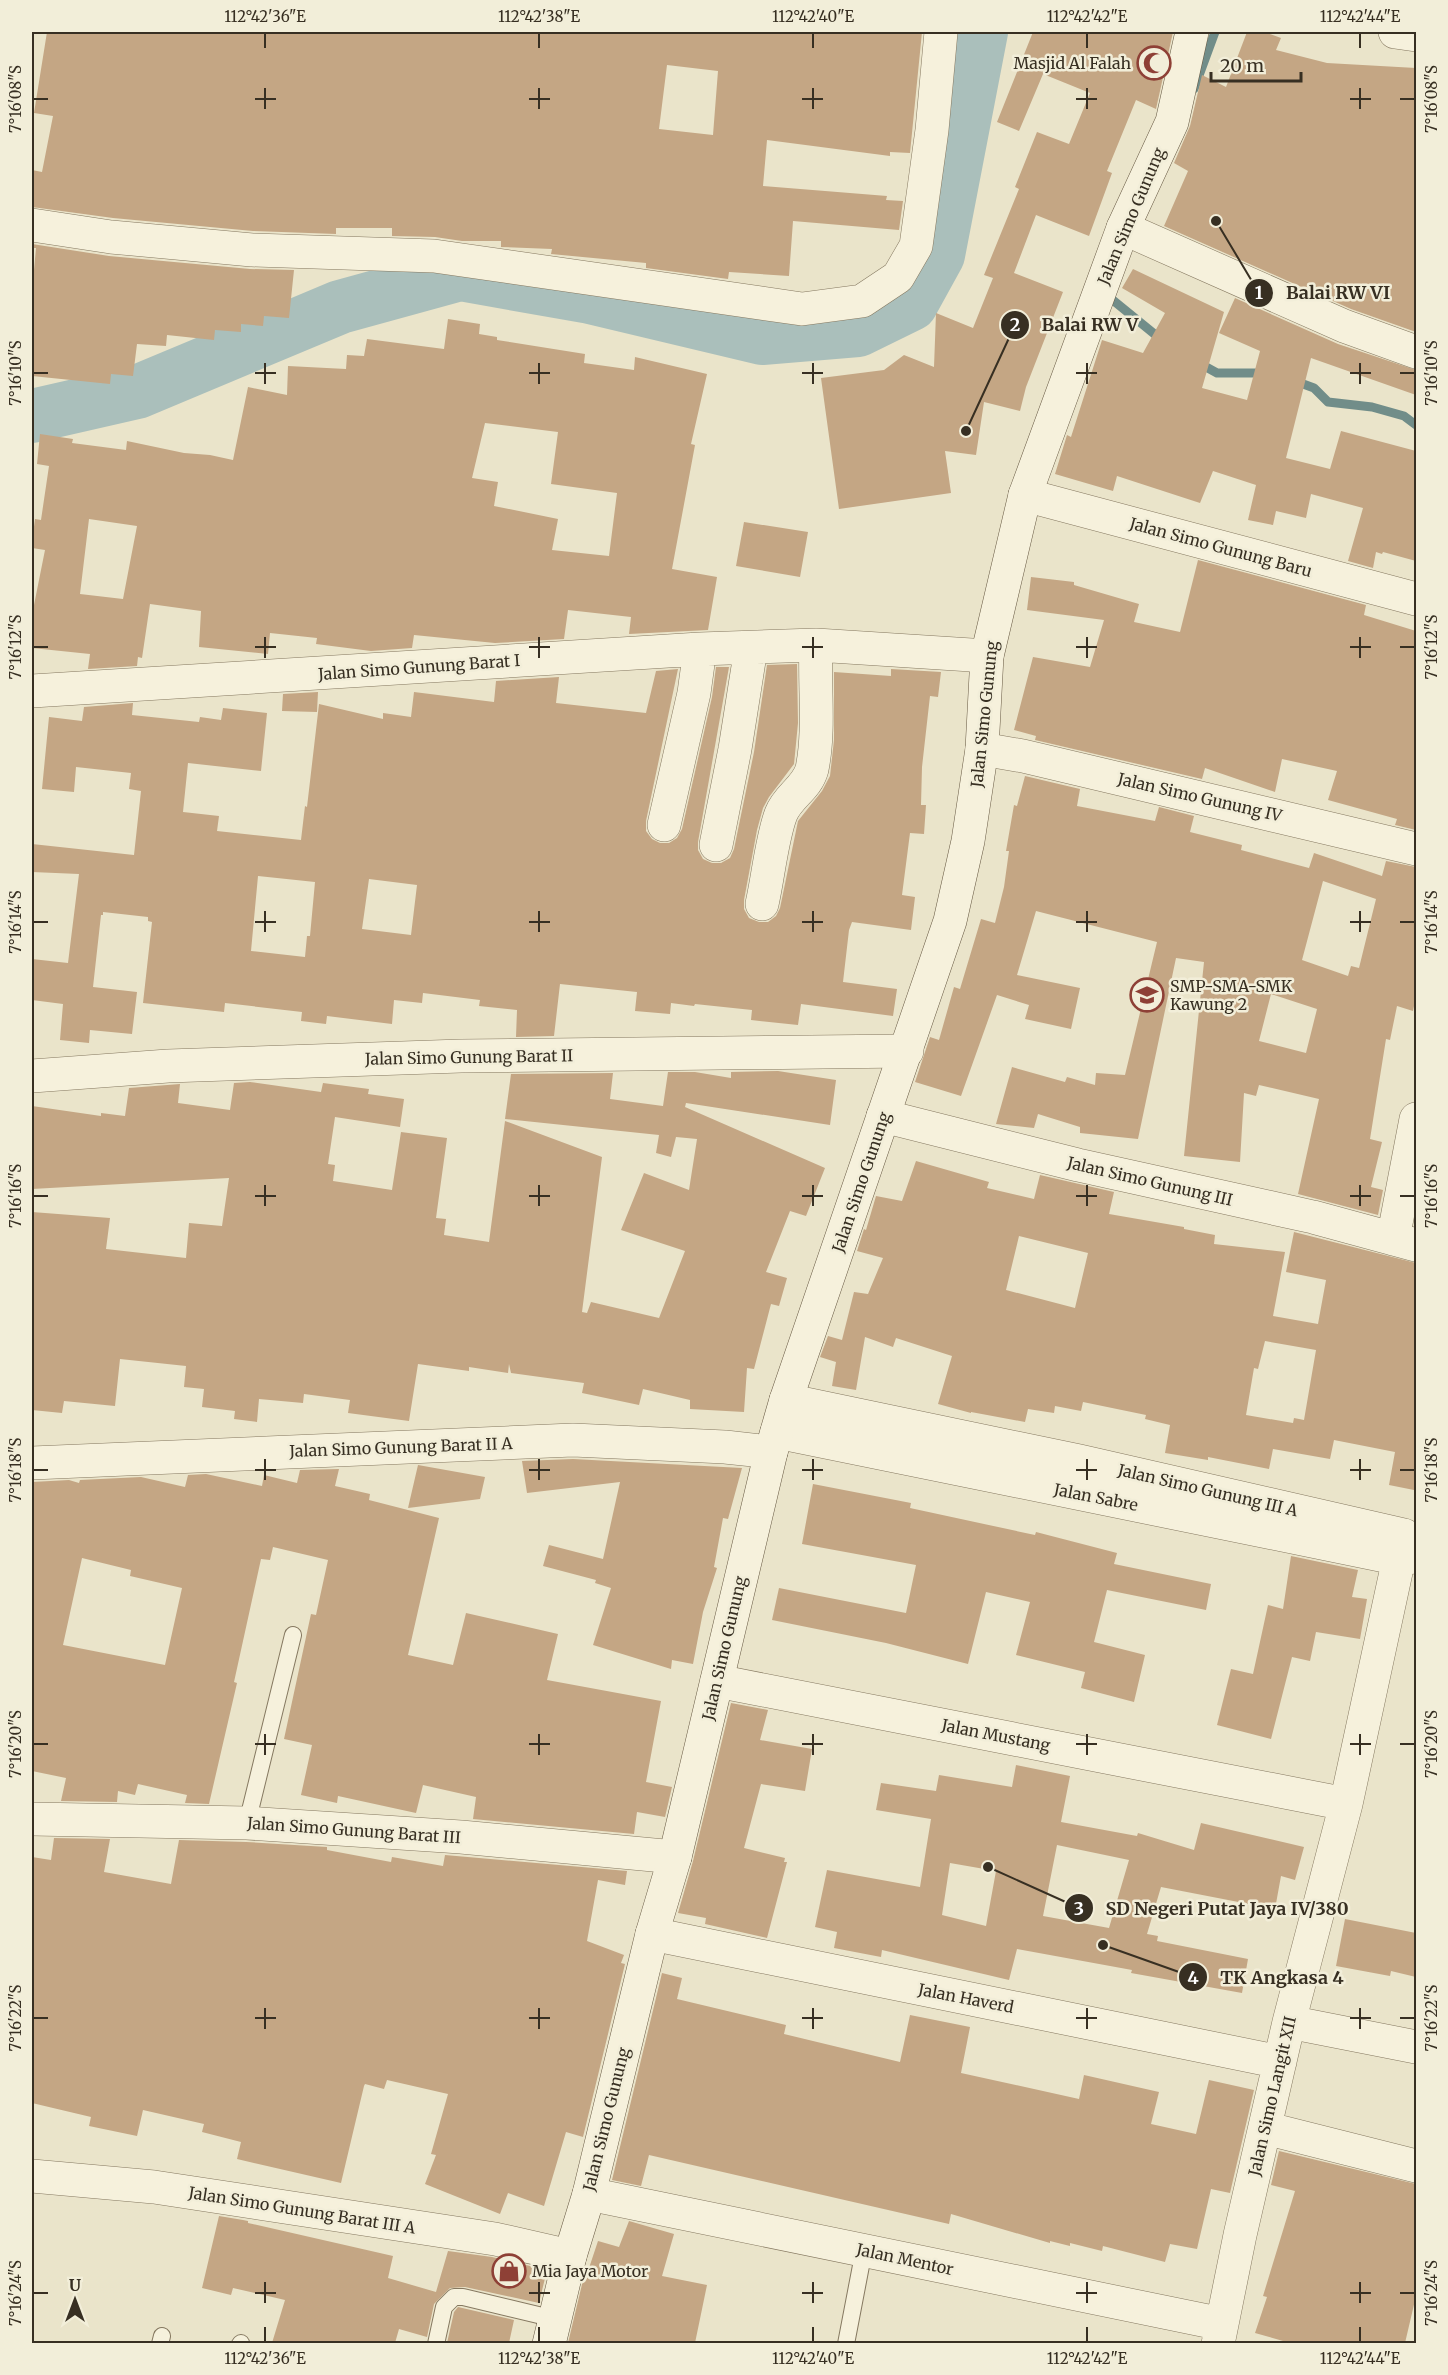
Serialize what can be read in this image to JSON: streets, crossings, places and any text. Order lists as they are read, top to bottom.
{
  "streets": {
    "street": [
      "Jalan Simo Gunung",
      "Jalan Simo Gunung Baru",
      "Jalan Simo Gunung Barat I",
      "Jalan Simo Gunung IV",
      "Jalan Simo Gunung Barat II",
      "Jalan Simo Gunung III",
      "Jalan Simo Gunung Barat II A",
      "Jalan Simo Gunung III A",
      "Jalan Sabre",
      "Jalan Mustang",
      "Jalan Simo Gunung Barat III",
      "Jalan Haverd",
      "Jalan Simo Langit XII",
      "Jalan Simo Gunung Barat III A",
      "Jalan Mentor"
    ]
  },
  "crossings": [
    ["Jalan Simo Gunung", "Jalan Simo Gunung Baru"],
    ["Jalan Simo Gunung", "Jalan Simo Gunung Barat I"],
    ["Jalan Simo Gunung", "Jalan Simo Gunung IV"],
    ["Jalan Simo Gunung", "Jalan Simo Gunung Barat II"],
    ["Jalan Simo Gunung", "Jalan Simo Gunung III"],
    ["Jalan Simo Gunung", "Jalan Simo Gunung Barat II A"],
    ["Jalan Simo Gunung", "Jalan Simo Gunung III A"],
    ["Jalan Simo Gunung", "Jalan Sabre"],
    ["Jalan Simo Gunung", "Jalan Mustang"],
    ["Jalan Simo Gunung", "Jalan Simo Gunung Barat III"],
    ["Jalan Simo Gunung", "Jalan Haverd"],
    ["Jalan Simo Gunung", "Jalan Simo Gunung Barat III A"],
    ["Jalan Simo Gunung", "Jalan Mentor"],
    ["Jalan Simo Gunung Barat II A", "Jalan Sabre"],
    ["Jalan Simo Gunung III A", "Jalan Sabre"],
    ["Jalan Simo Gunung III A", "Jalan Simo Langit XII"],
    ["Jalan Sabre", "Jalan Simo Langit XII"],
    ["Jalan Mustang", "Jalan Simo Langit XII"],
    ["Jalan Haverd", "Jalan Simo Langit XII"],
    ["Jalan Simo Langit XII", "Jalan Mentor"]
  ],
  "places": {
    "mosque": ["Masjid Al Falah"],
    "other": [
      "Balai RW VI",
      "Balai RW V",
      "SD Negeri Putat Jaya IV/380",
      "TK Angkasa 4"
    ],
    "school or university": ["SMP-SMA-SMK Kawung 2"],
    "shop": ["Mia Jaya Motor"]
  },
  "scale_bar": "20 m",
  "north": "top",
  "coordinates": [
    "112°42'36\"E",
    "112°42'38\"E",
    "112°42'40\"E",
    "112°42'42\"E",
    "112°42'44\"E",
    "7°16'08\"S",
    "7°16'10\"S",
    "7°16'12\"S",
    "7°16'14\"S",
    "7°16'16\"S",
    "7°16'18\"S",
    "7°16'20\"S",
    "7°16'22\"S",
    "7°16'24\"S"
  ]
}
